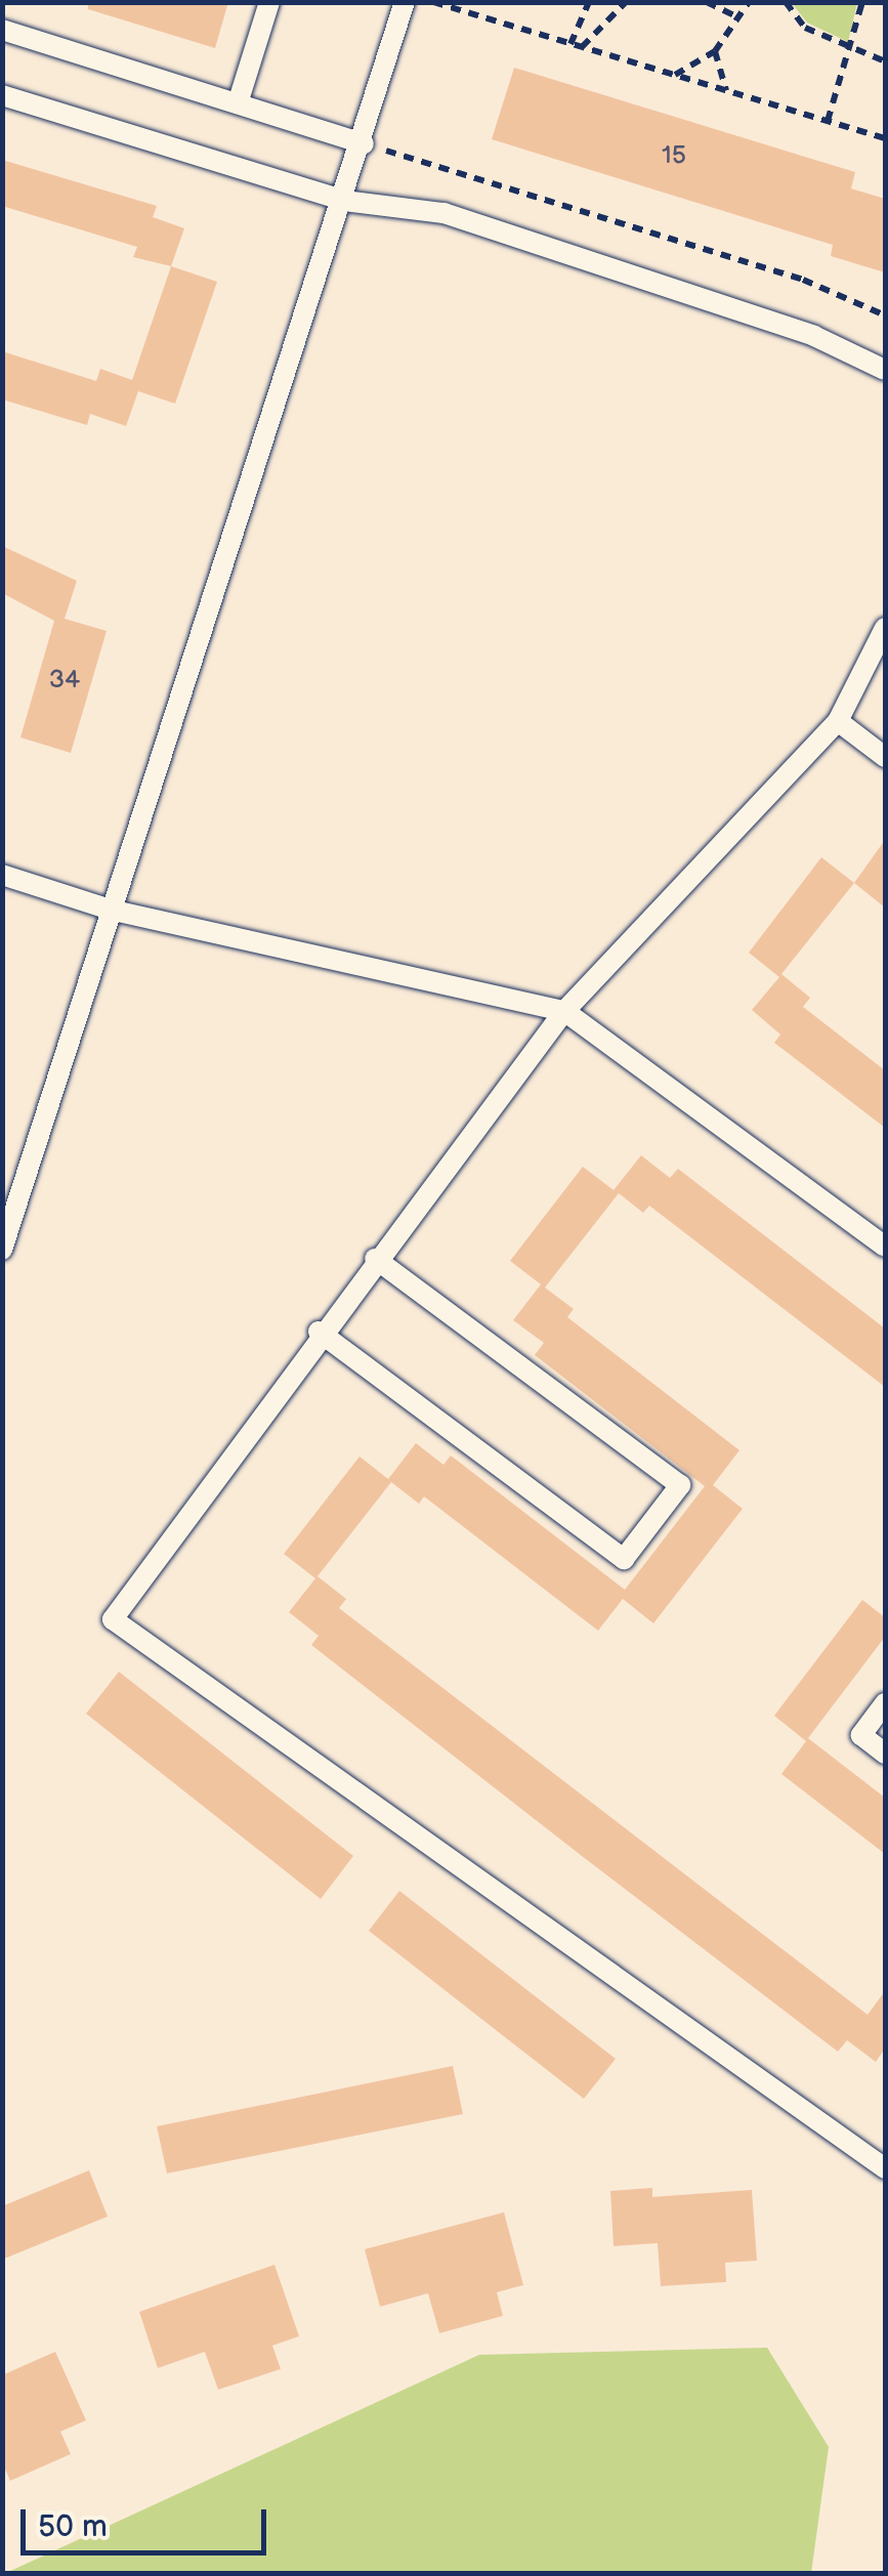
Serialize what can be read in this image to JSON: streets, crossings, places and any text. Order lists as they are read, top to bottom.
{
  "house_numbers": ["15", "34"],
  "scale_bar": "50 m"
}
